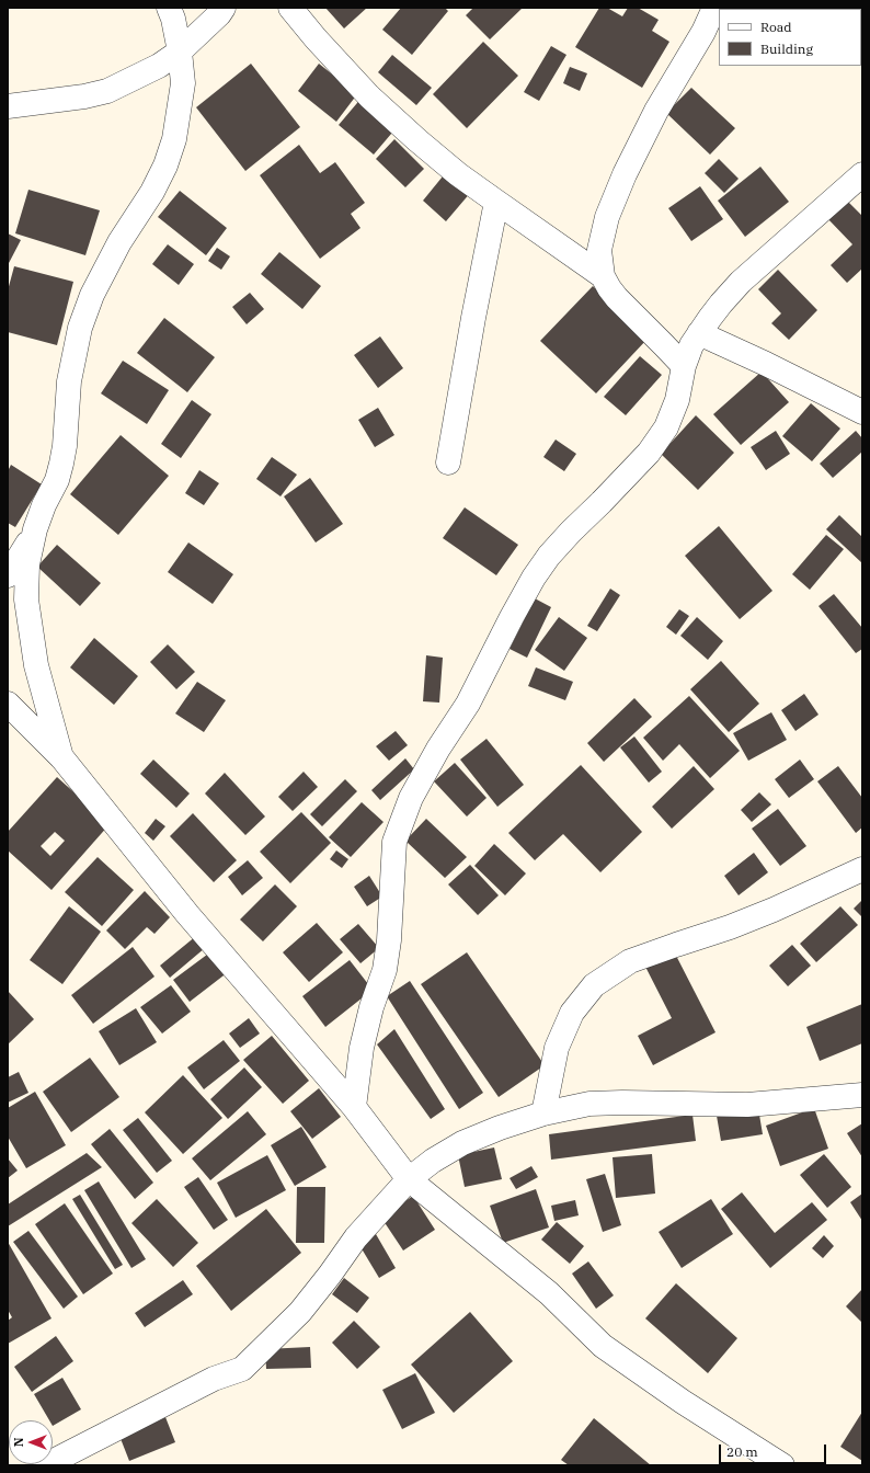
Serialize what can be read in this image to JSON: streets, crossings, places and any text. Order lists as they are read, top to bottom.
{
  "legend": ["Road", "Building"],
  "scale_bar": "20 m",
  "north": "left"
}
